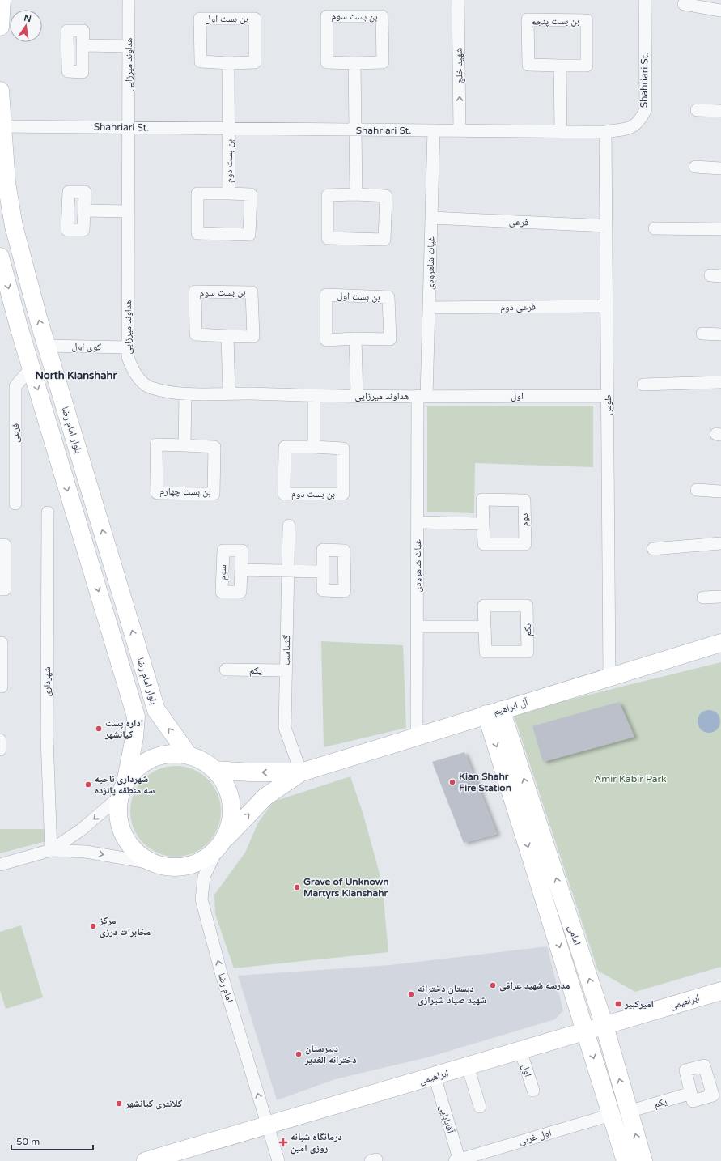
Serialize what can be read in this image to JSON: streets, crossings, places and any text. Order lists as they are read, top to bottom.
{
  "streets": {
    "main road": [
      "بلوار امام رضا",
      "آل ابراهیم",
      "امامی",
      "ابراهیمی"
    ],
    "street": [
      "بن بست سوم",
      "بن بست اول",
      "بن بست پنجم",
      "هداوند میرزایی",
      "شهید خلج",
      "Shahriari St.",
      "بن بست دوم",
      "فرعی",
      "غیاث شاهرودی",
      "فرعی دوم",
      "کوی اول",
      "اول",
      "طوس",
      "بن بست چهارم",
      "دوم",
      "سوم",
      "یکم",
      "گشتاسب",
      "شهرداری",
      "امام رضا",
      "آقابابایی",
      "اول غربی"
    ]
  },
  "crossings": [
    ["هداوند میرزایی", "Shahriari St."],
    ["هداوند میرزایی", "غیاث شاهرودی"],
    ["هداوند میرزایی", "کوی اول"],
    ["هداوند میرزایی", "اول"],
    ["شهید خلج", "Shahriari St."],
    ["Shahriari St.", "بن بست دوم"],
    ["Shahriari St.", "غیاث شاهرودی"],
    ["Shahriari St.", "طوس"],
    ["Shahriari St.", "بلوار امام رضا"],
    ["فرعی", "غیاث شاهرودی"],
    ["فرعی", "طوس"],
    ["غیاث شاهرودی", "فرعی دوم"],
    ["غیاث شاهرودی", "اول"],
    ["غیاث شاهرودی", "آل ابراهیم"],
    ["فرعی دوم", "طوس"],
    ["کوی اول", "بلوار امام رضا"],
    ["اول", "طوس"],
    ["اول", "ابراهیمی"],
    ["طوس", "آل ابراهیم"],
    ["بلوار امام رضا", "امام رضا"],
    ["سوم", "گشتاسب"],
    ["یکم", "گشتاسب"],
    ["یکم", "امامی"],
    ["گشتاسب", "آل ابراهیم"],
    ["آل ابراهیم", "امامی"],
    ["امامی", "ابراهیمی"],
    ["امامی", "اول غربی"],
    ["امام رضا", "ابراهیمی"],
    ["ابراهیمی", "آقابابایی"],
    ["آقابابایی", "اول غربی"]
  ],
  "one_way": ["امام رضا"],
  "districts": ["North Kianshahr"],
  "parks": ["Amir Kabir Park"],
  "places": {
    "other": [
      "اداره پست کیانشهر",
      "Kian Shahr Fire Station",
      "شهرداری ناحیه سه منطقه پانزده",
      "Grave of Unknown Martyrs Kianshahr",
      "مرکز مخابرات درزی",
      "مدرسه شهید عراقی",
      "دبستان دخترانه شهید صیاد شیرازی",
      "دبیرستان دخترانه الغدیر",
      "کلانتری کیانشهر"
    ],
    "transit": ["امیرکبیر"],
    "health": ["درمانگاه شبانه روزی امین"]
  },
  "scale_bar": "50 m",
  "north": "top"
}
